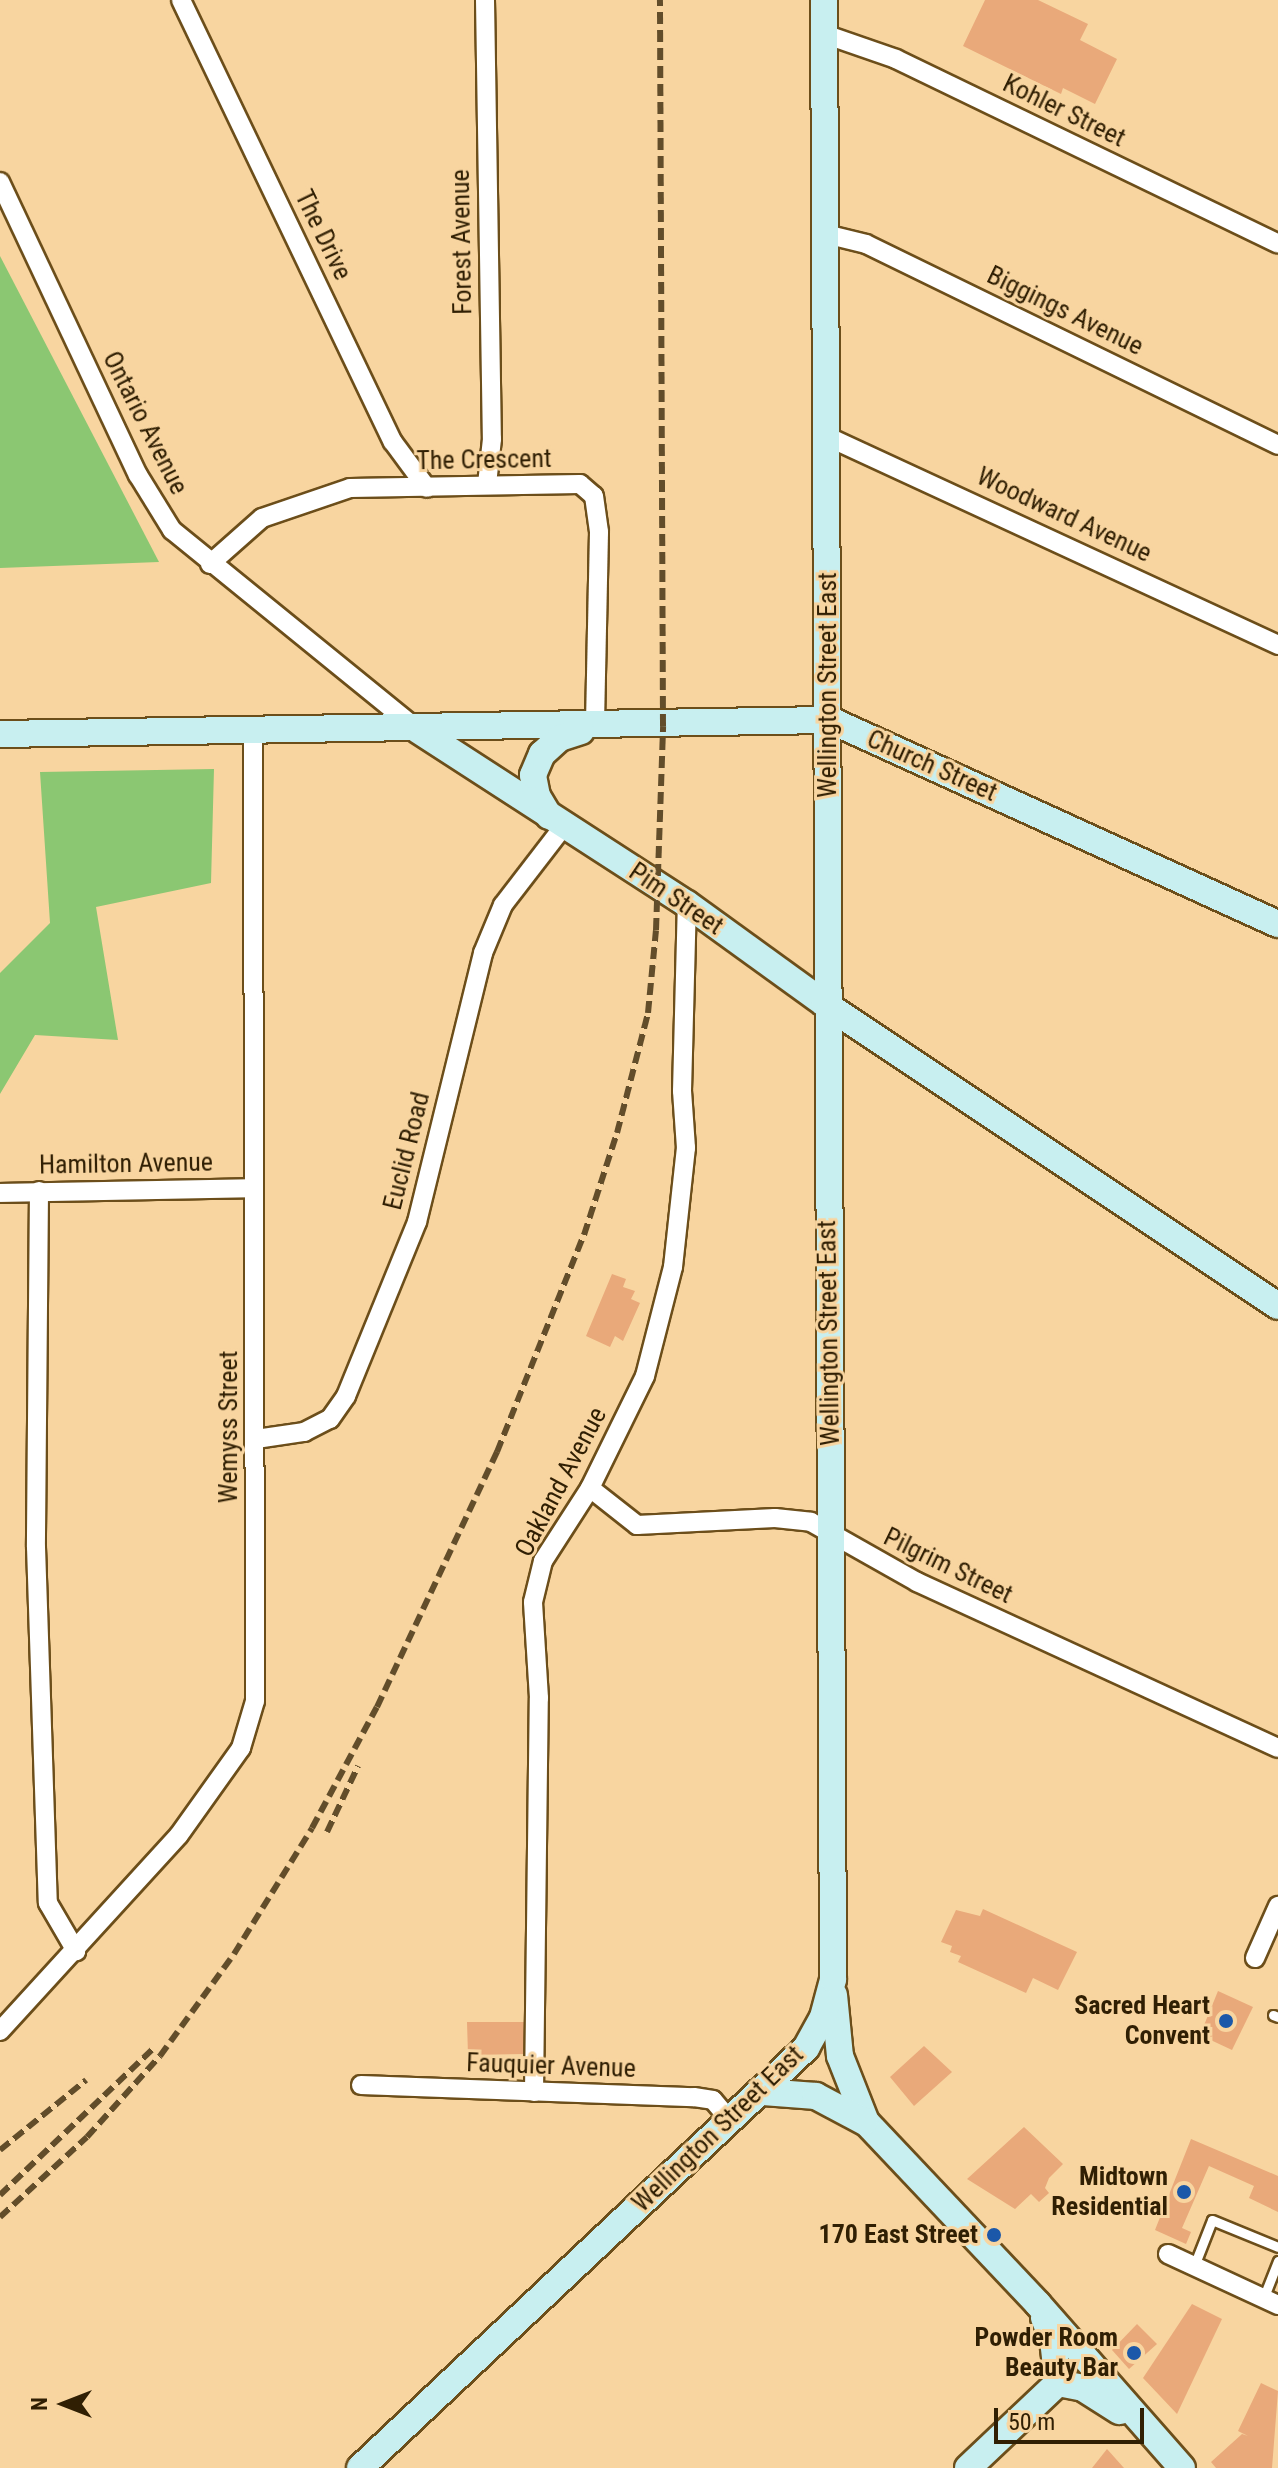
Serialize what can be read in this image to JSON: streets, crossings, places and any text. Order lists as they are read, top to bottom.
{
  "streets": {
    "main road": ["Wellington Street East", "Church Street", "Pim Street"],
    "street": [
      "Kohler Street",
      "The Drive",
      "Forest Avenue",
      "Biggings Avenue",
      "Ontario Avenue",
      "The Crescent",
      "Woodward Avenue",
      "Euclid Road",
      "Hamilton Avenue",
      "Wemyss Street",
      "Oakland Avenue",
      "Pilgrim Street",
      "Fauquier Avenue"
    ]
  },
  "crossings": [
    ["Kohler Street", "Wellington Street East"],
    ["The Drive", "The Crescent"],
    ["Forest Avenue", "The Crescent"],
    ["Biggings Avenue", "Wellington Street East"],
    ["Ontario Avenue", "The Crescent"],
    ["Ontario Avenue", "Church Street"],
    ["Ontario Avenue", "Pim Street"],
    ["The Crescent", "Church Street"],
    ["Woodward Avenue", "Wellington Street East"],
    ["Wellington Street East", "Church Street"],
    ["Wellington Street East", "Pim Street"],
    ["Wellington Street East", "Pilgrim Street"],
    ["Wellington Street East", "Fauquier Avenue"],
    ["Church Street", "Pim Street"],
    ["Pim Street", "Euclid Road"],
    ["Pim Street", "Oakland Avenue"],
    ["Euclid Road", "Wemyss Street"],
    ["Hamilton Avenue", "Wemyss Street"],
    ["Oakland Avenue", "Pilgrim Street"],
    ["Oakland Avenue", "Fauquier Avenue"]
  ],
  "places": [
    "Sacred Heart Convent",
    "Midtown Residential",
    "170 East Street",
    "Powder Room Beauty Bar"
  ],
  "scale_bar": "50 m",
  "north": "left"
}
